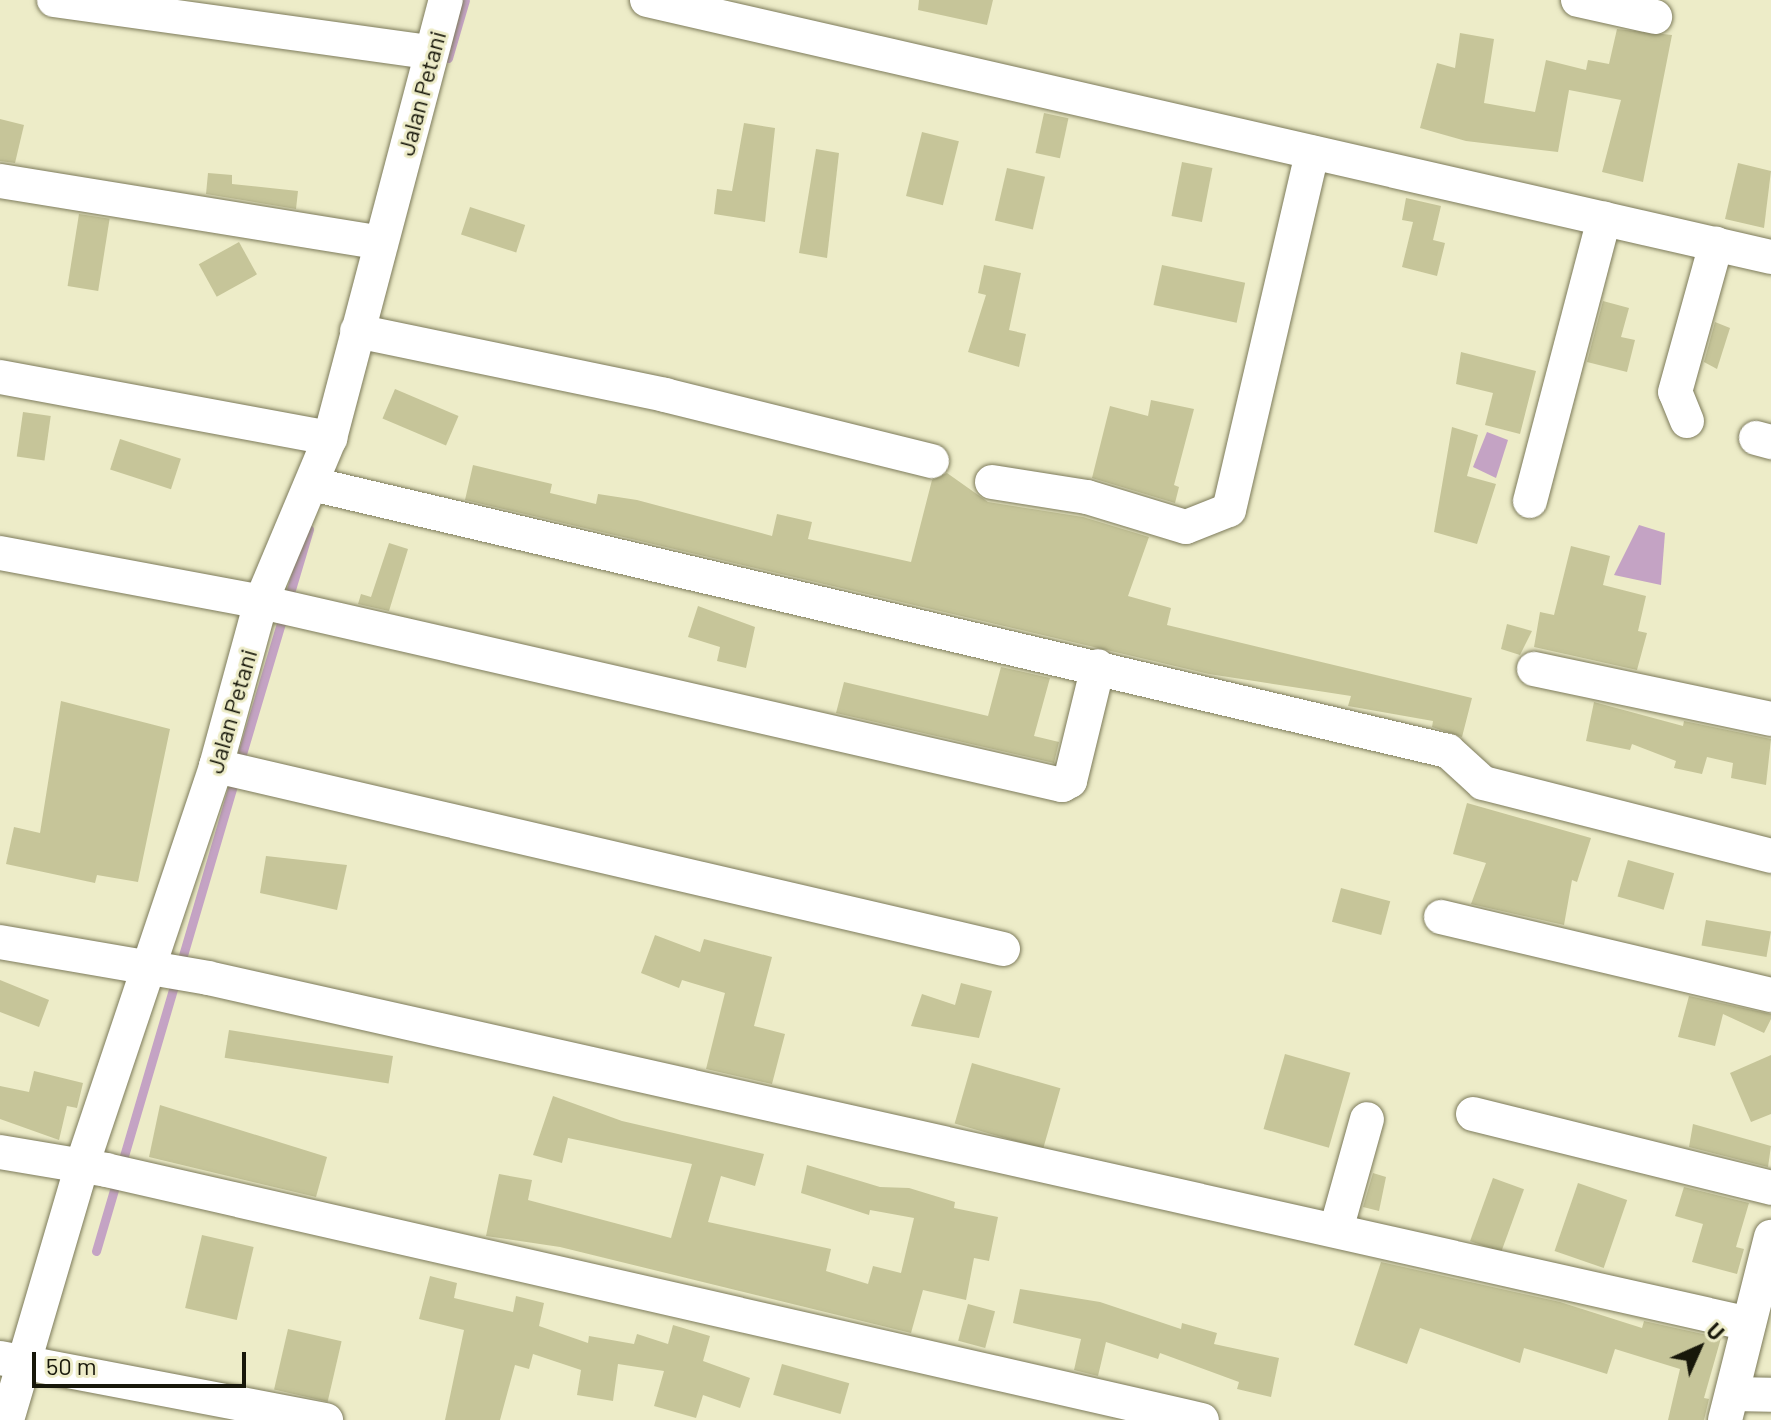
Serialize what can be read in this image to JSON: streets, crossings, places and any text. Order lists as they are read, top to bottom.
{
  "streets": {
    "street": ["Jalan Petani"]
  },
  "scale_bar": "50 m",
  "north": "top right"
}
